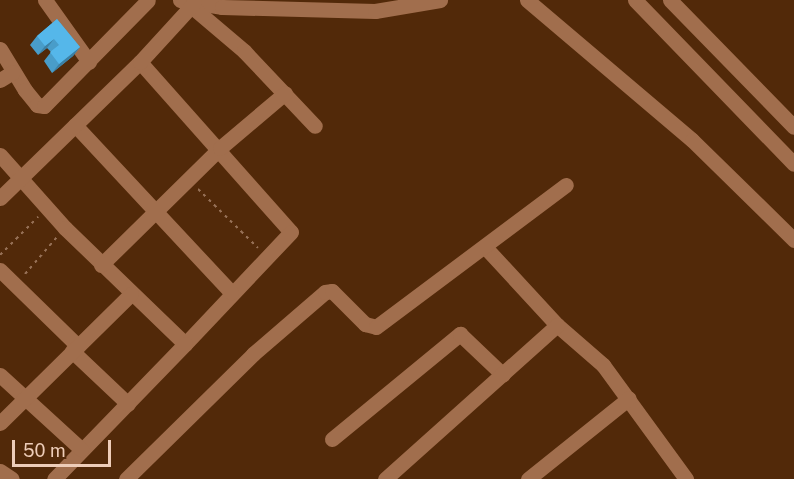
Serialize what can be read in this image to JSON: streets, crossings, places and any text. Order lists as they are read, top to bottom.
{
  "scale_bar": "50 m"
}
